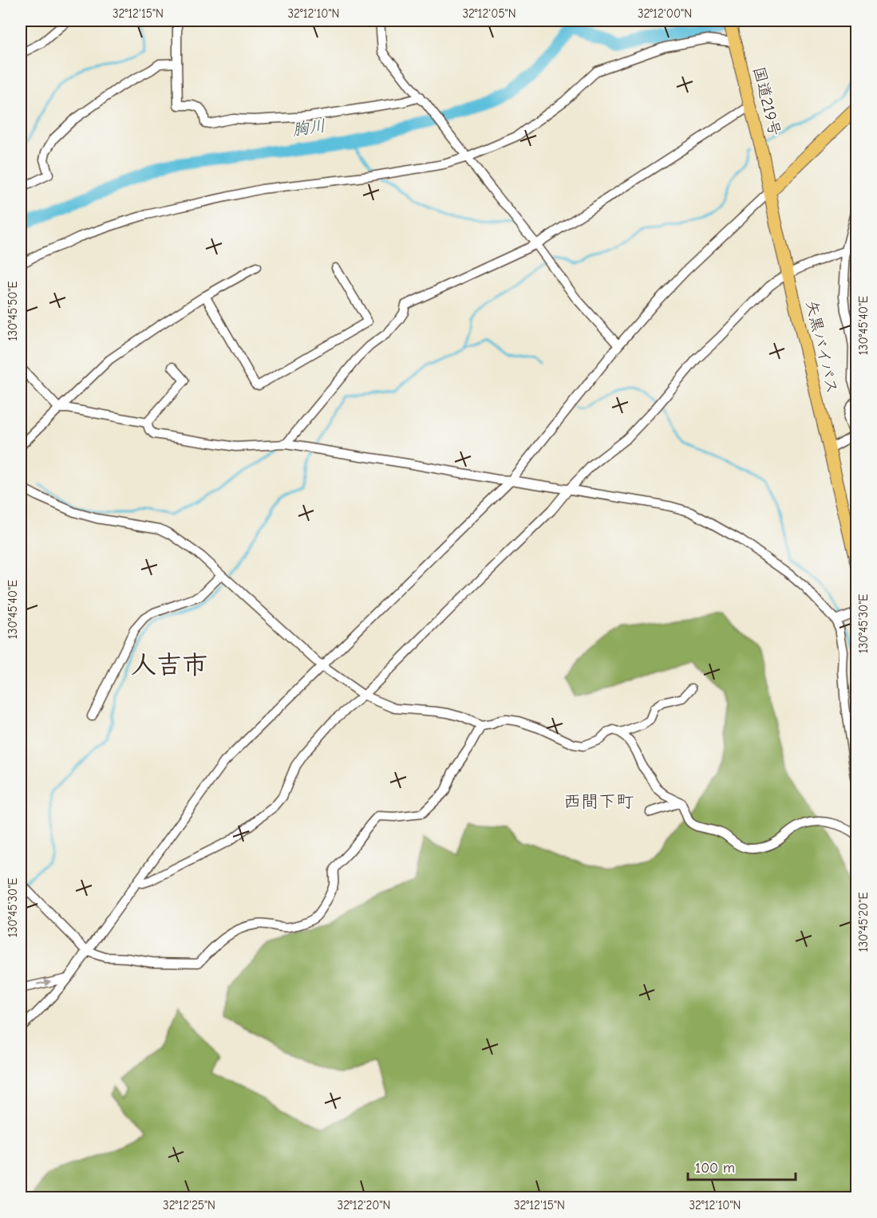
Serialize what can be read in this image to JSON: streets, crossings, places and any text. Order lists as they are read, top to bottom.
{
  "streets": {
    "highway": ["国道219号", "矢黒バイパス"]
  },
  "crossings": [
    ["国道219号", "矢黒バイパス"]
  ],
  "districts": ["人吉市", "西間下町"],
  "water": ["胸川"],
  "scale_bar": "100 m",
  "coordinates": [
    "32°12'15\"N",
    "32°12'10\"N",
    "32°12'05\"N",
    "32°12'00\"N",
    "130°45'50\"E",
    "130°45'40\"E",
    "130°45'30\"E",
    "130°45'20\"E",
    "32°12'25\"N",
    "32°12'20\"N"
  ]
}
